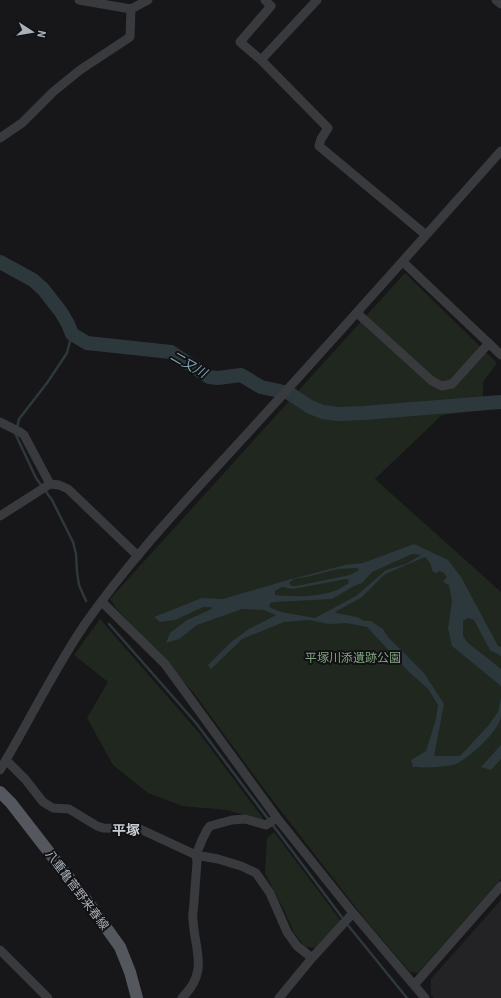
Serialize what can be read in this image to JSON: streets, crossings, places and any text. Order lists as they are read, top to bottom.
{
  "streets": {
    "main road": ["八重亀菅野来春線"]
  },
  "districts": ["平塚"],
  "water": ["二又川"],
  "parks": ["平塚川添遺跡公園"],
  "north": "right"
}
